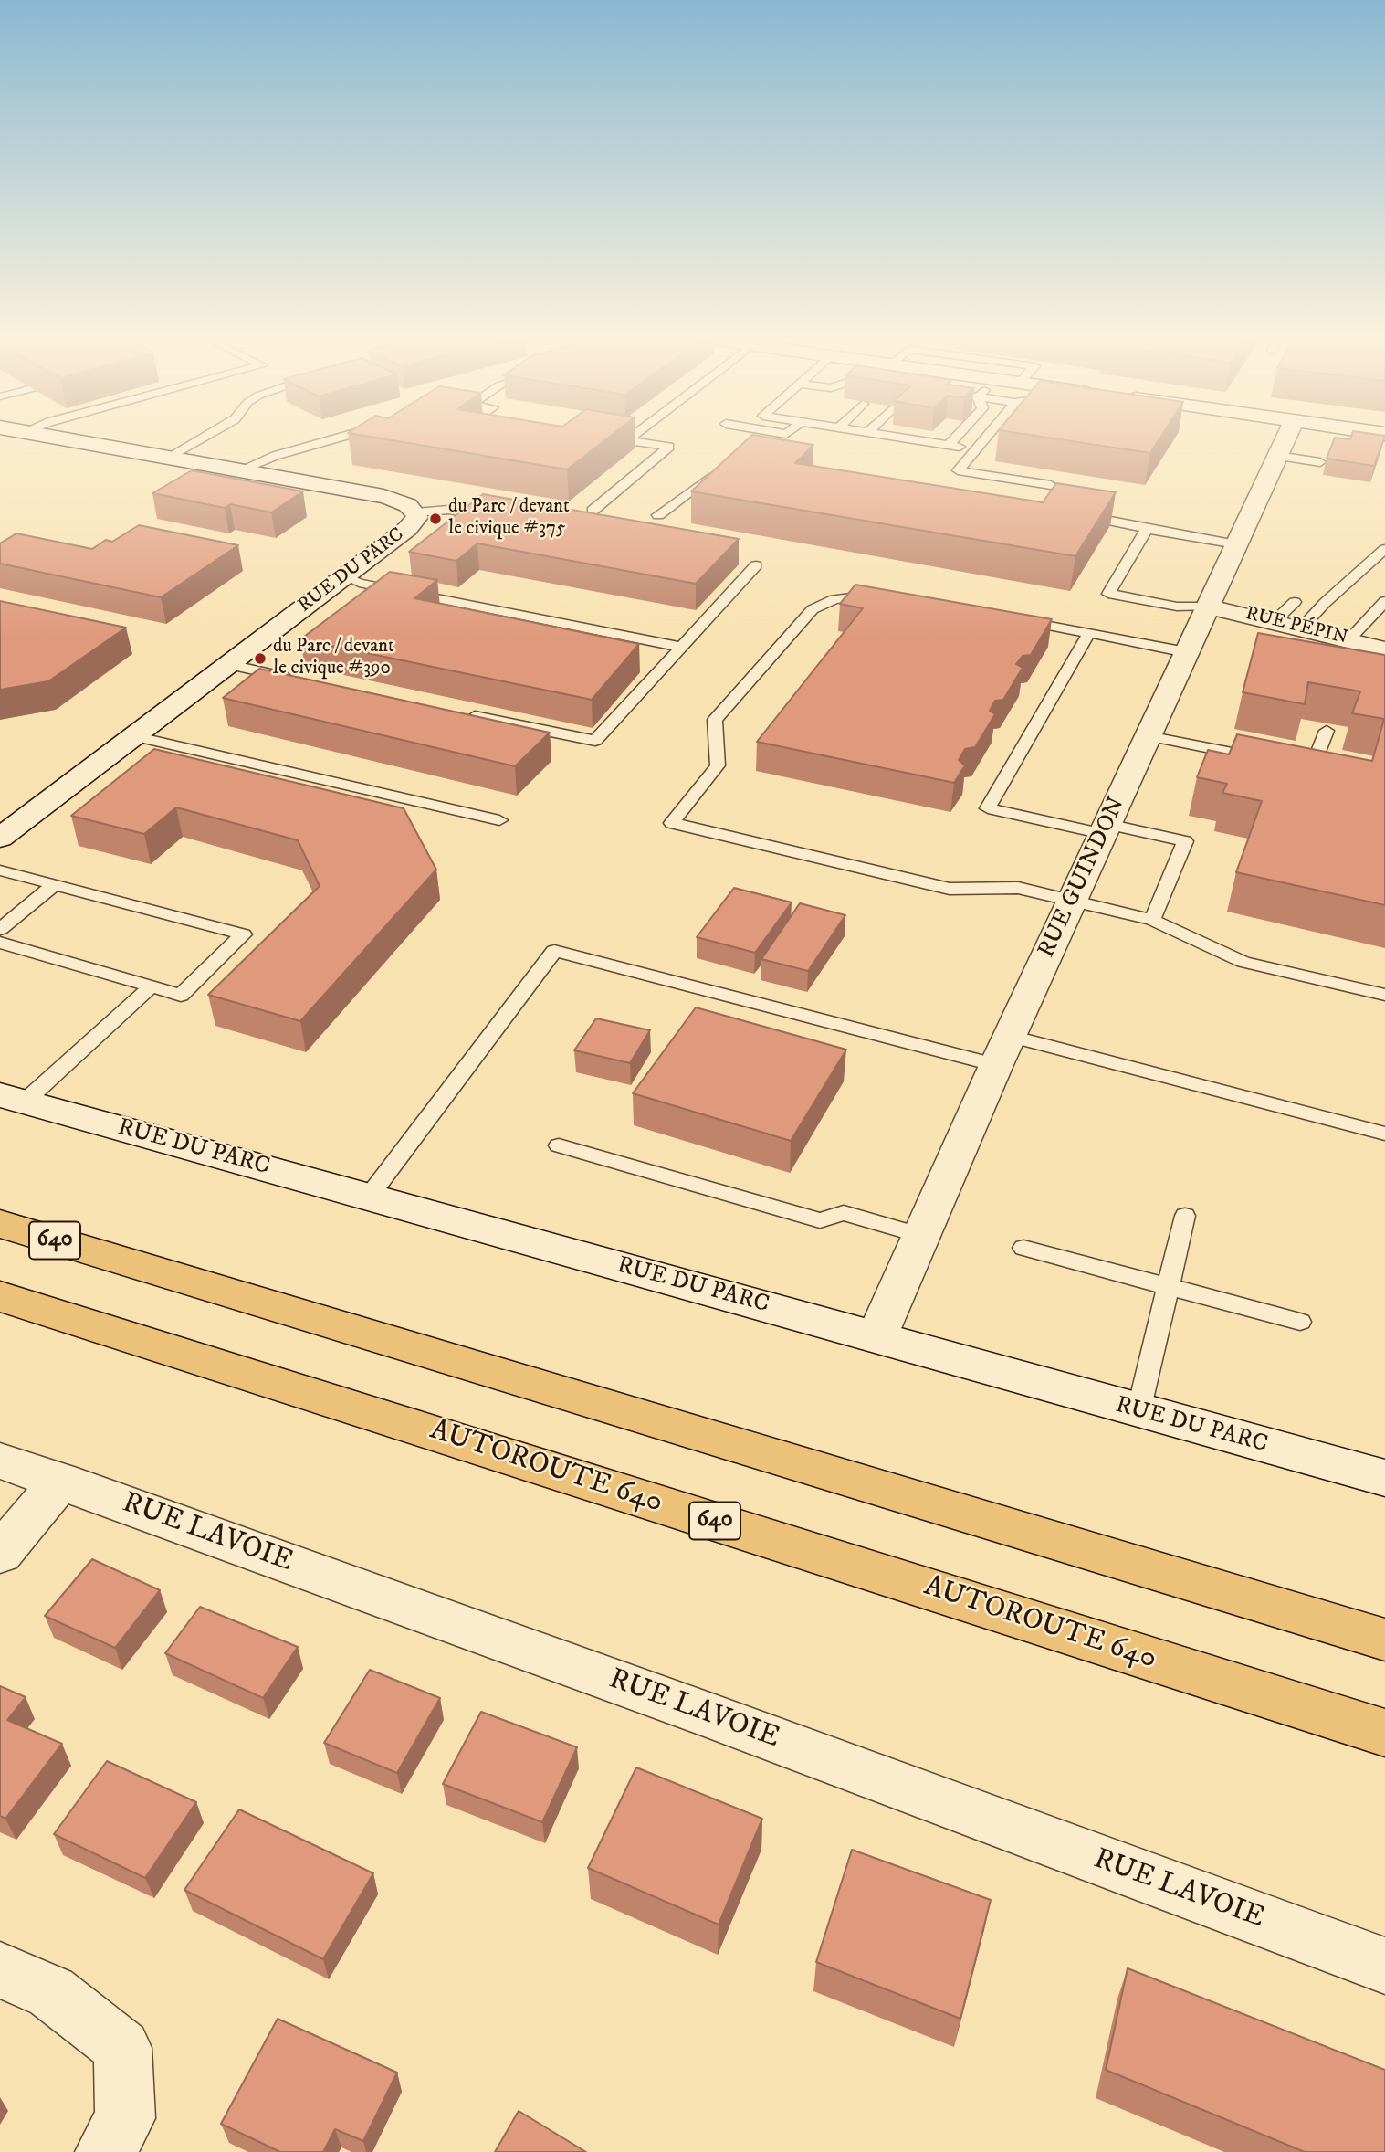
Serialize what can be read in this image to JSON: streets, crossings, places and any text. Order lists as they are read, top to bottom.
{
  "streets": {
    "highway": ["640", "AUTOROUTE 640"],
    "street": [
      "RUE DU PARC",
      "RUE PÉPIN",
      "RUE GUINDON",
      "RUE LAVOIE"
    ]
  },
  "crossings": [
    ["RUE DU PARC", "RUE GUINDON"],
    ["RUE PÉPIN", "RUE GUINDON"]
  ],
  "places": ["du Parc / devant le civique #375", "du Parc / devant le civique #390"]
}
